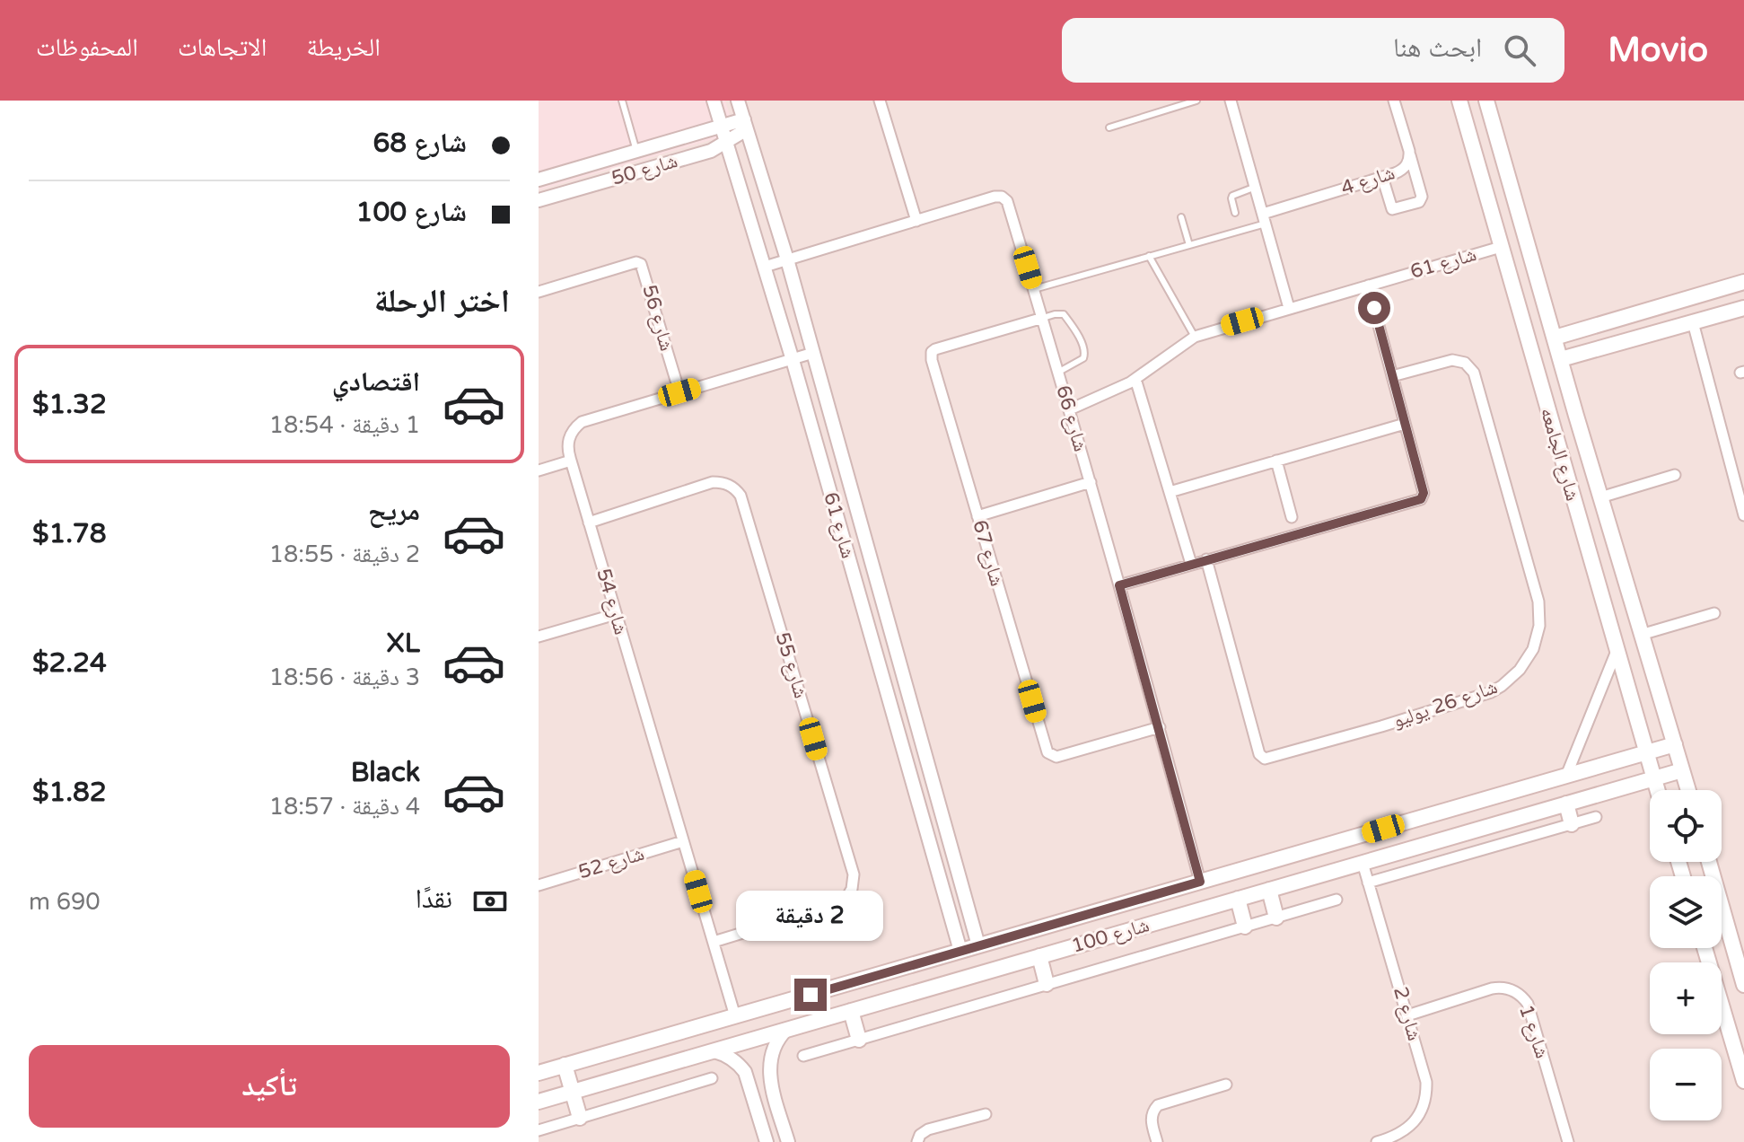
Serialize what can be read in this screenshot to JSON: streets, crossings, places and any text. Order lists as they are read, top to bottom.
{
  "streets": {
    "main road": ["شارع الجامعه", "شارع 100"],
    "street": [
      "شارع 50",
      "شارع 4",
      "شارع 61",
      "شارع 56",
      "شارع 66",
      "شارع 67",
      "شارع 54",
      "شارع 55",
      "شارع 26 يوليو",
      "شارع 52",
      "شارع 2",
      "شارع 1"
    ]
  },
  "crossings": [
    ["شارع 50", "شارع 61"],
    ["شارع 61", "شارع 66"],
    ["شارع 61", "شارع الجامعه"],
    ["شارع 61", "شارع 54"],
    ["شارع 61", "شارع 100"],
    ["شارع 56", "شارع 54"],
    ["شارع 66", "شارع 67"],
    ["شارع 66", "شارع 100"],
    ["شارع الجامعه", "شارع 100"],
    ["شارع 54", "شارع 55"],
    ["شارع 54", "شارع 52"],
    ["شارع 54", "شارع 100"],
    ["شارع 100", "شارع 2"],
    ["شارع 2", "شارع 1"]
  ],
  "page": {
    "header": "Movio",
    "search": "ابحث هنا",
    "nav": ["الخريطة", "الاتجاهات", "المحفوظات"],
    "banner": ["شارع 68", "شارع 100"],
    "heading": "اختر الرحلة",
    "list": [
      {
        "name": "اقتصادي",
        "note": "1 دقيقة · 18:54",
        "value": "$1.32"
      },
      {
        "name": "مريح",
        "note": "2 دقيقة · 18:55",
        "value": "$1.78"
      },
      {
        "name": "XL",
        "note": "3 دقيقة · 18:56",
        "value": "$2.24"
      },
      {
        "name": "Black",
        "note": "4 دقيقة · 18:57",
        "value": "$1.82"
      }
    ],
    "map_buttons": ["+", "−"],
    "pay": ["نقدًا", "690 m"],
    "bubble": "2 دقيقة",
    "buttons": "تأكيد"
  }
}
